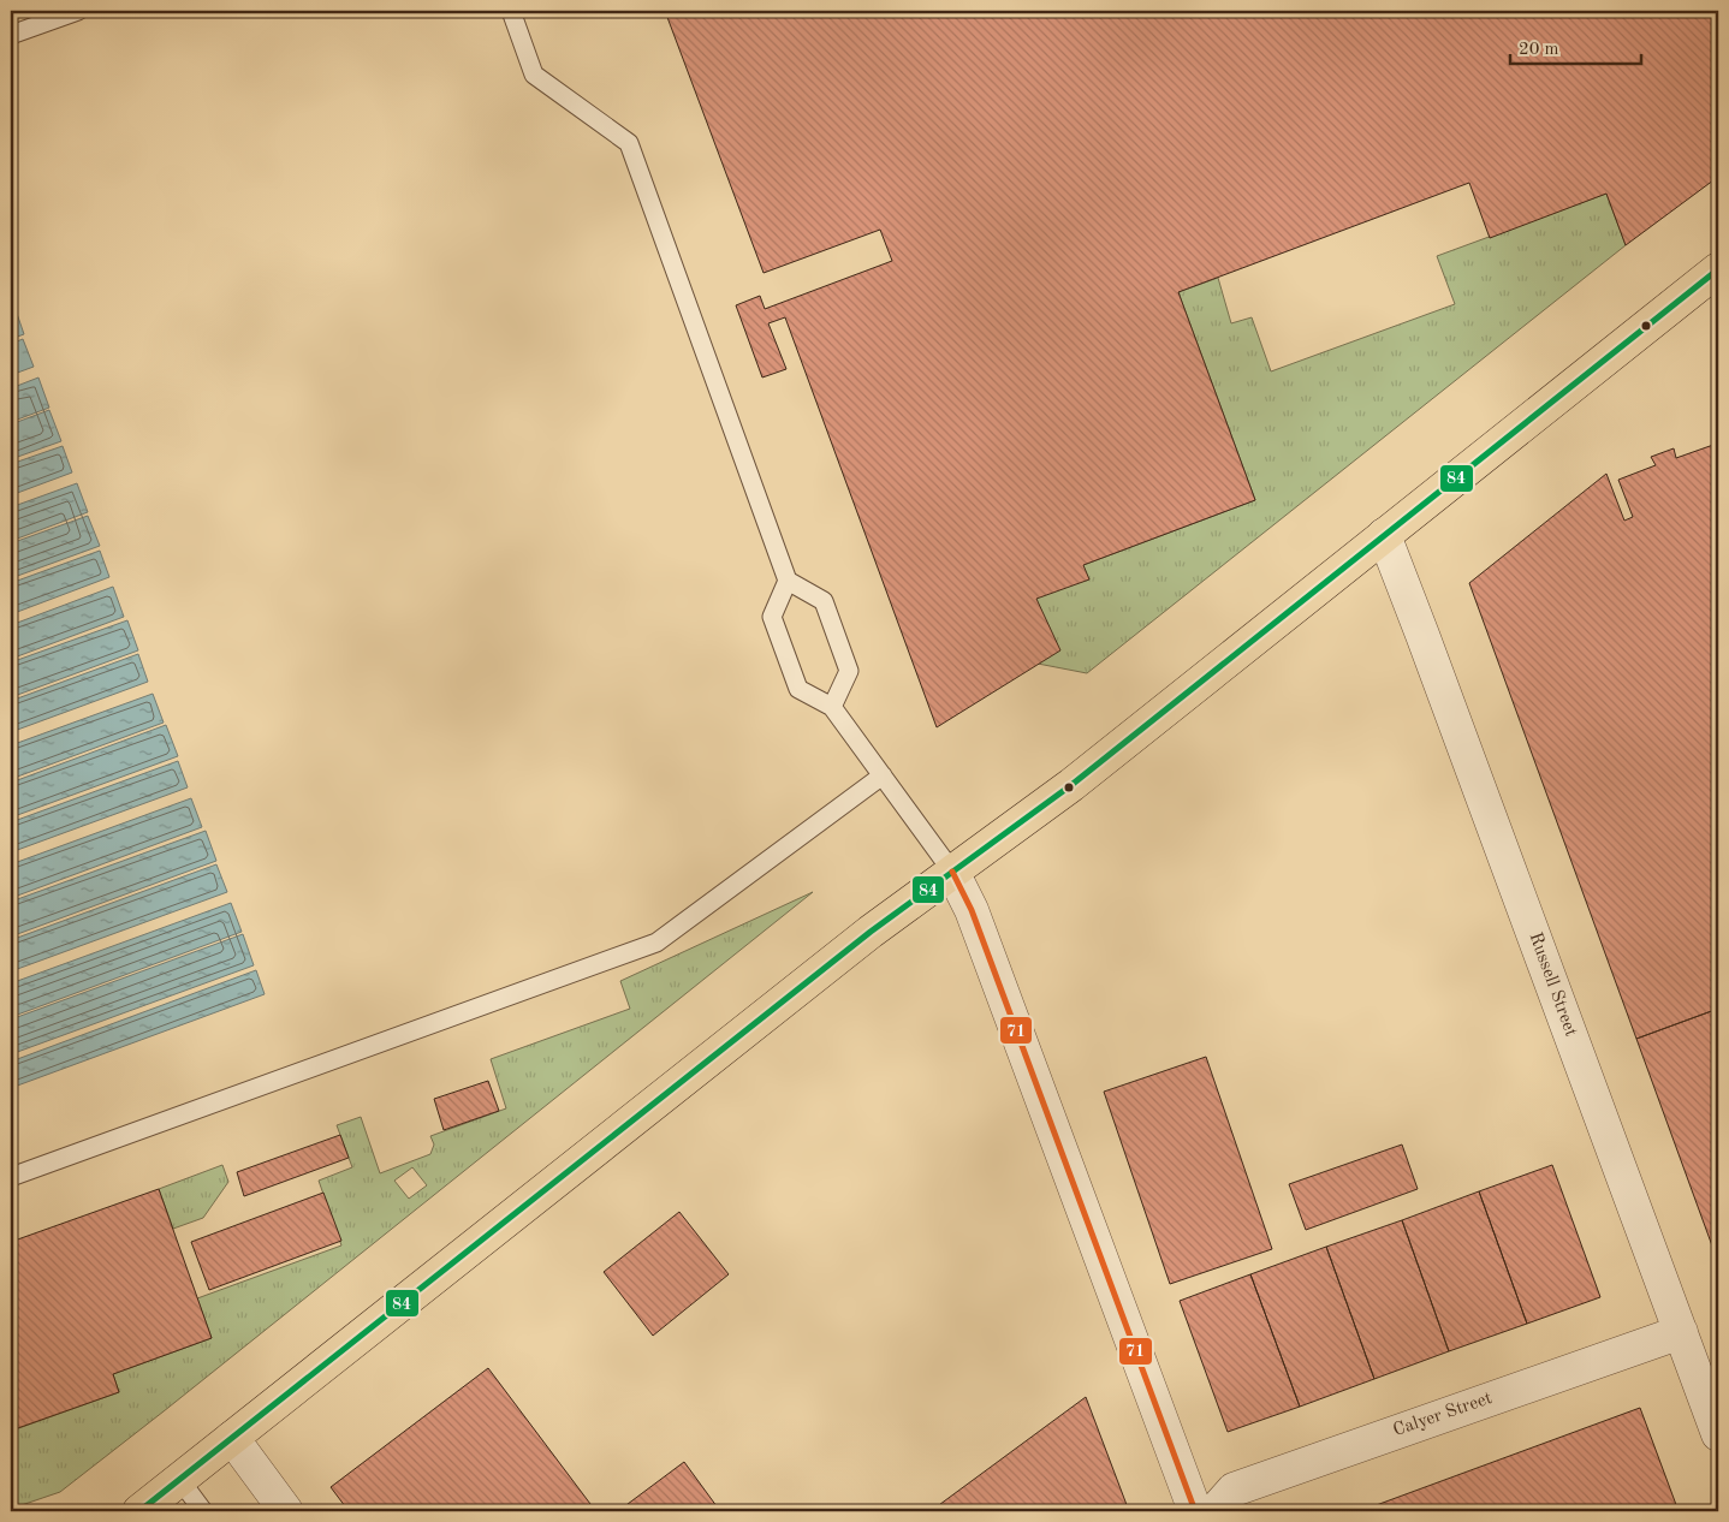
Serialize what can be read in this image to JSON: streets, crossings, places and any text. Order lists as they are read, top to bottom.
{
  "streets": {
    "street": ["Russell Street", "Calyer Street"]
  },
  "crossings": [
    ["Russell Street", "Calyer Street"]
  ],
  "lines": ["transit line 84", "transit line 71"],
  "scale_bar": "20 m"
}
